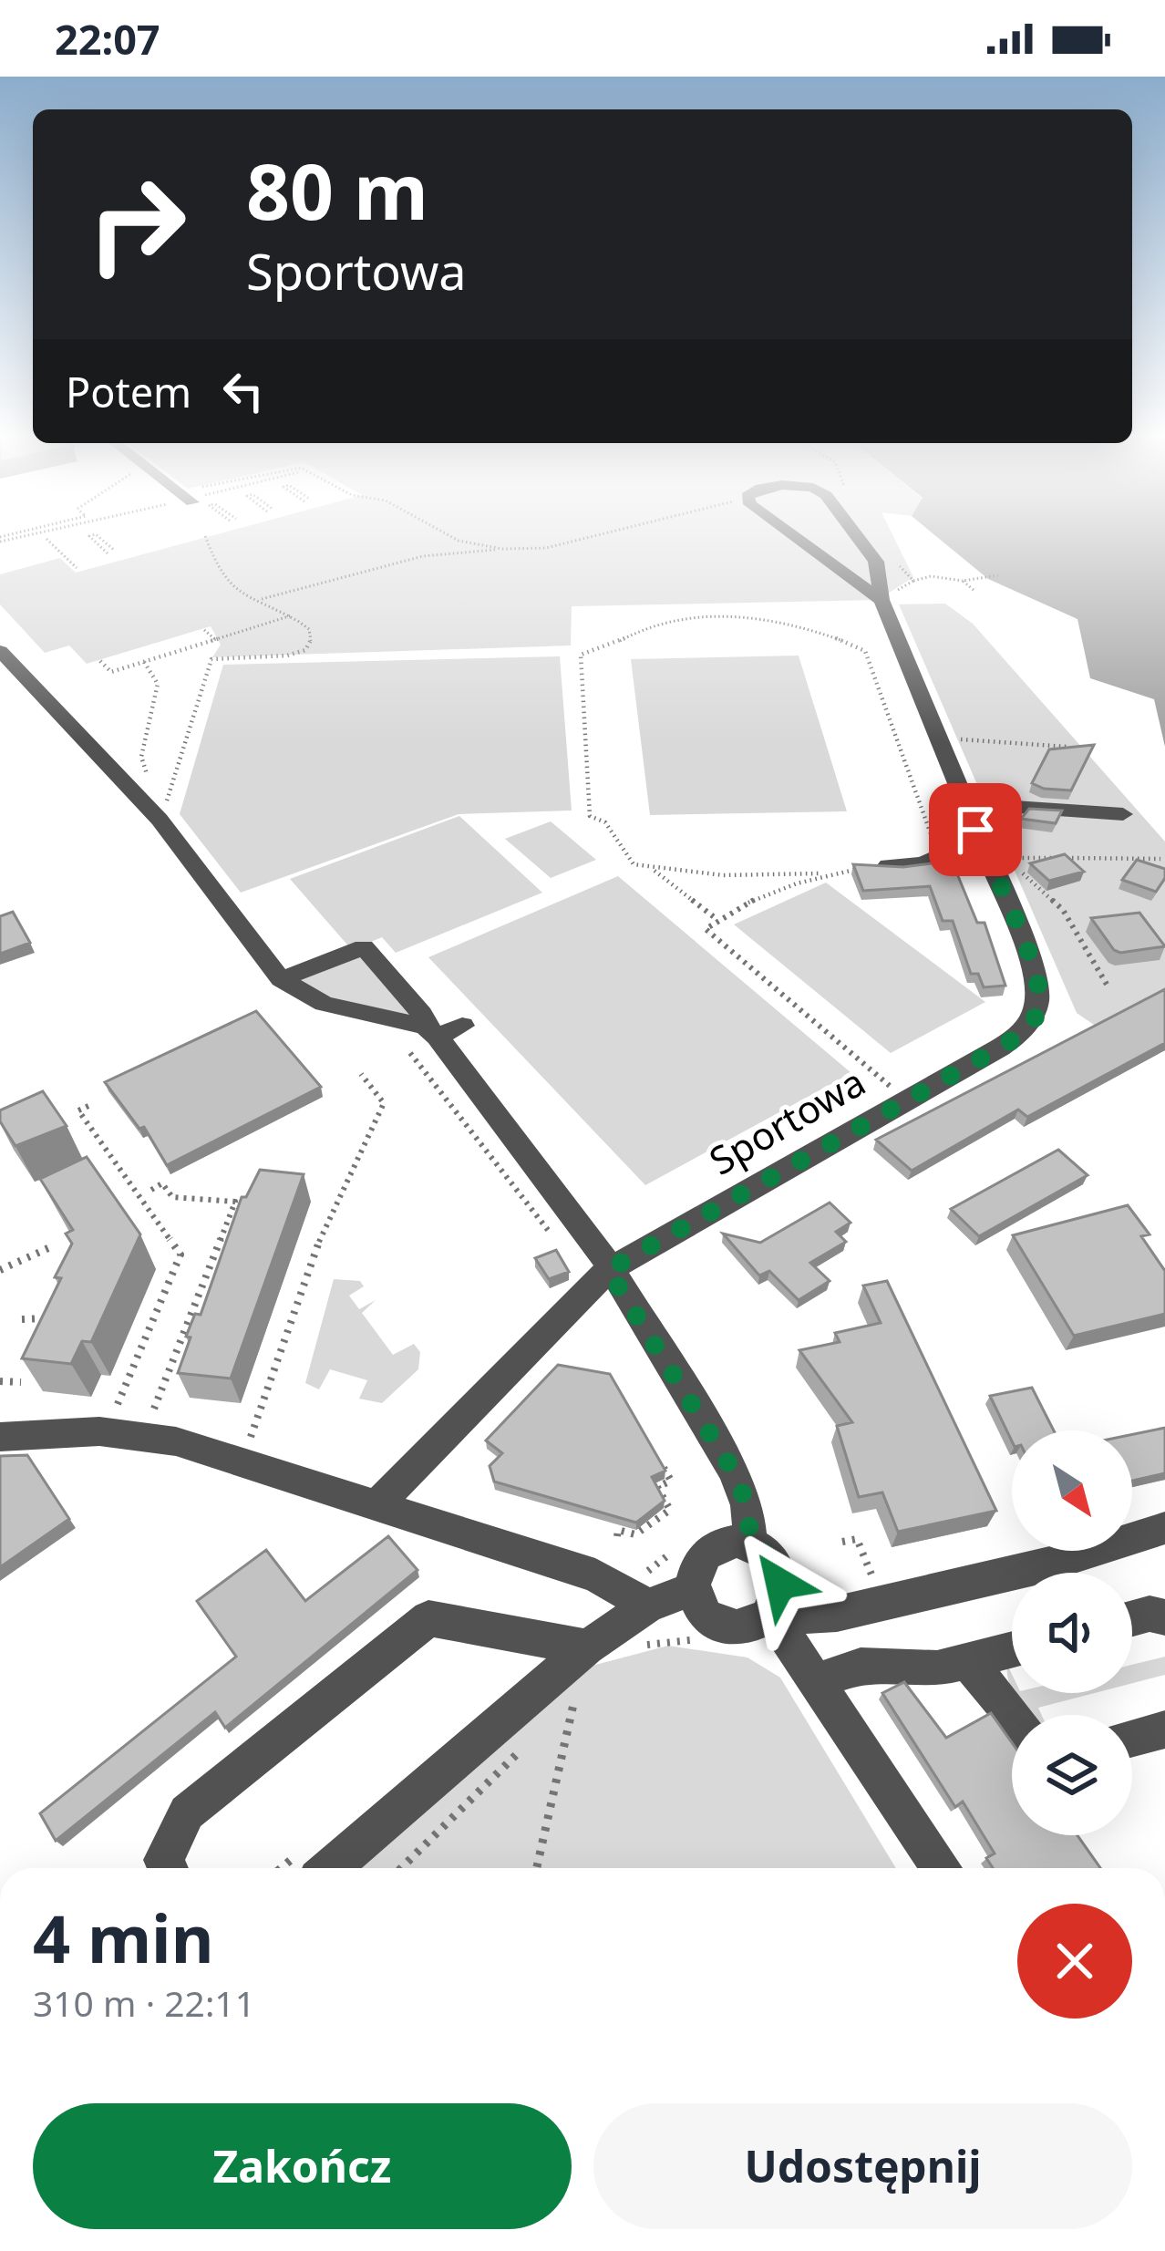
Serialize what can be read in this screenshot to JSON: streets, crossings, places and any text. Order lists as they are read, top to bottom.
{
  "streets": {
    "street": ["Sportowa"]
  },
  "north": "bottom right",
  "page": {
    "status": "22:07",
    "turn": ["80 m", "Sportowa"],
    "then": "Potem",
    "heading": ["4 min", "310 m · 22:11"],
    "buttons": ["Zakończ", "Udostępnij"]
  }
}
